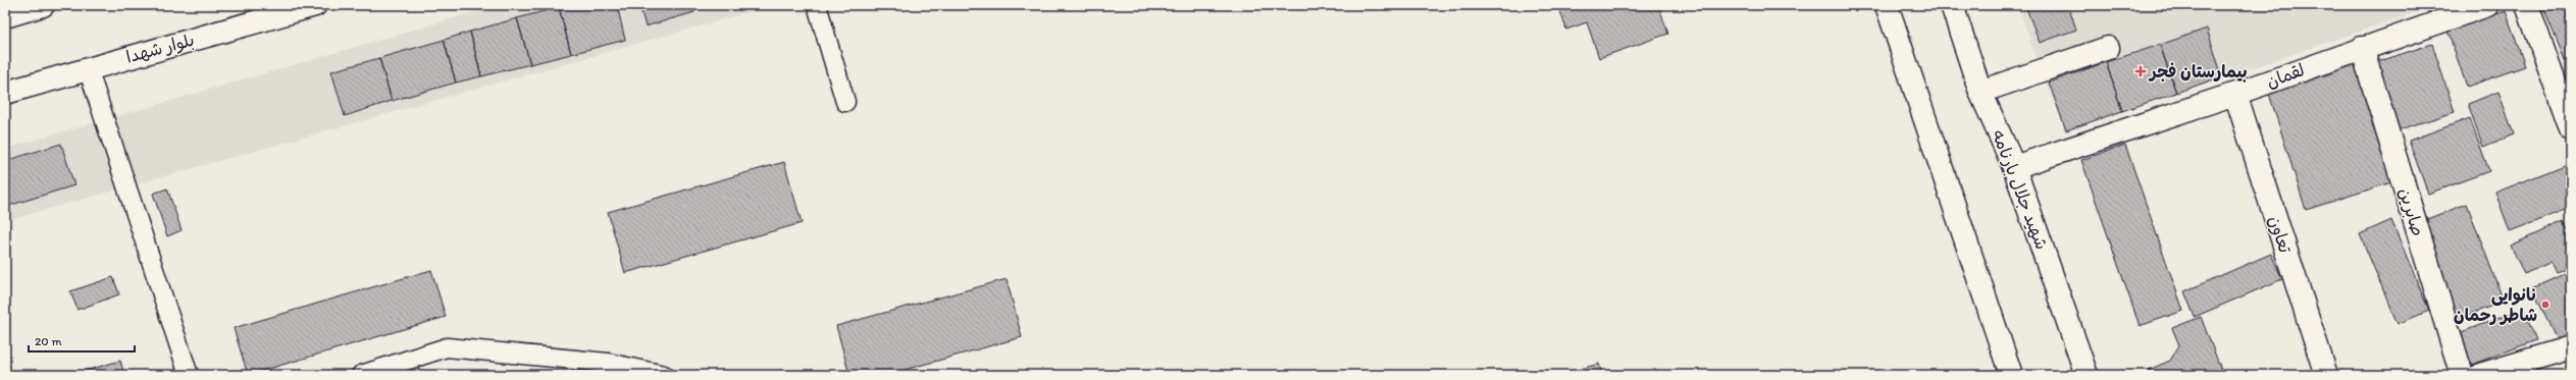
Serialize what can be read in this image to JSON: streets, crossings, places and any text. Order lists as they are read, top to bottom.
{
  "streets": {
    "street": [
      "بلوار شهدا",
      "لقمان",
      "شهید جلال بارنامه",
      "صابرین",
      "تعاون"
    ]
  },
  "crossings": [
    ["لقمان", "شهید جلال بارنامه"],
    ["لقمان", "صابرین"],
    ["لقمان", "تعاون"]
  ],
  "places": {
    "health": ["بیمارستان فجر"],
    "other": ["نانوایی شاطر رحمان"]
  },
  "scale_bar": "20 m"
}
